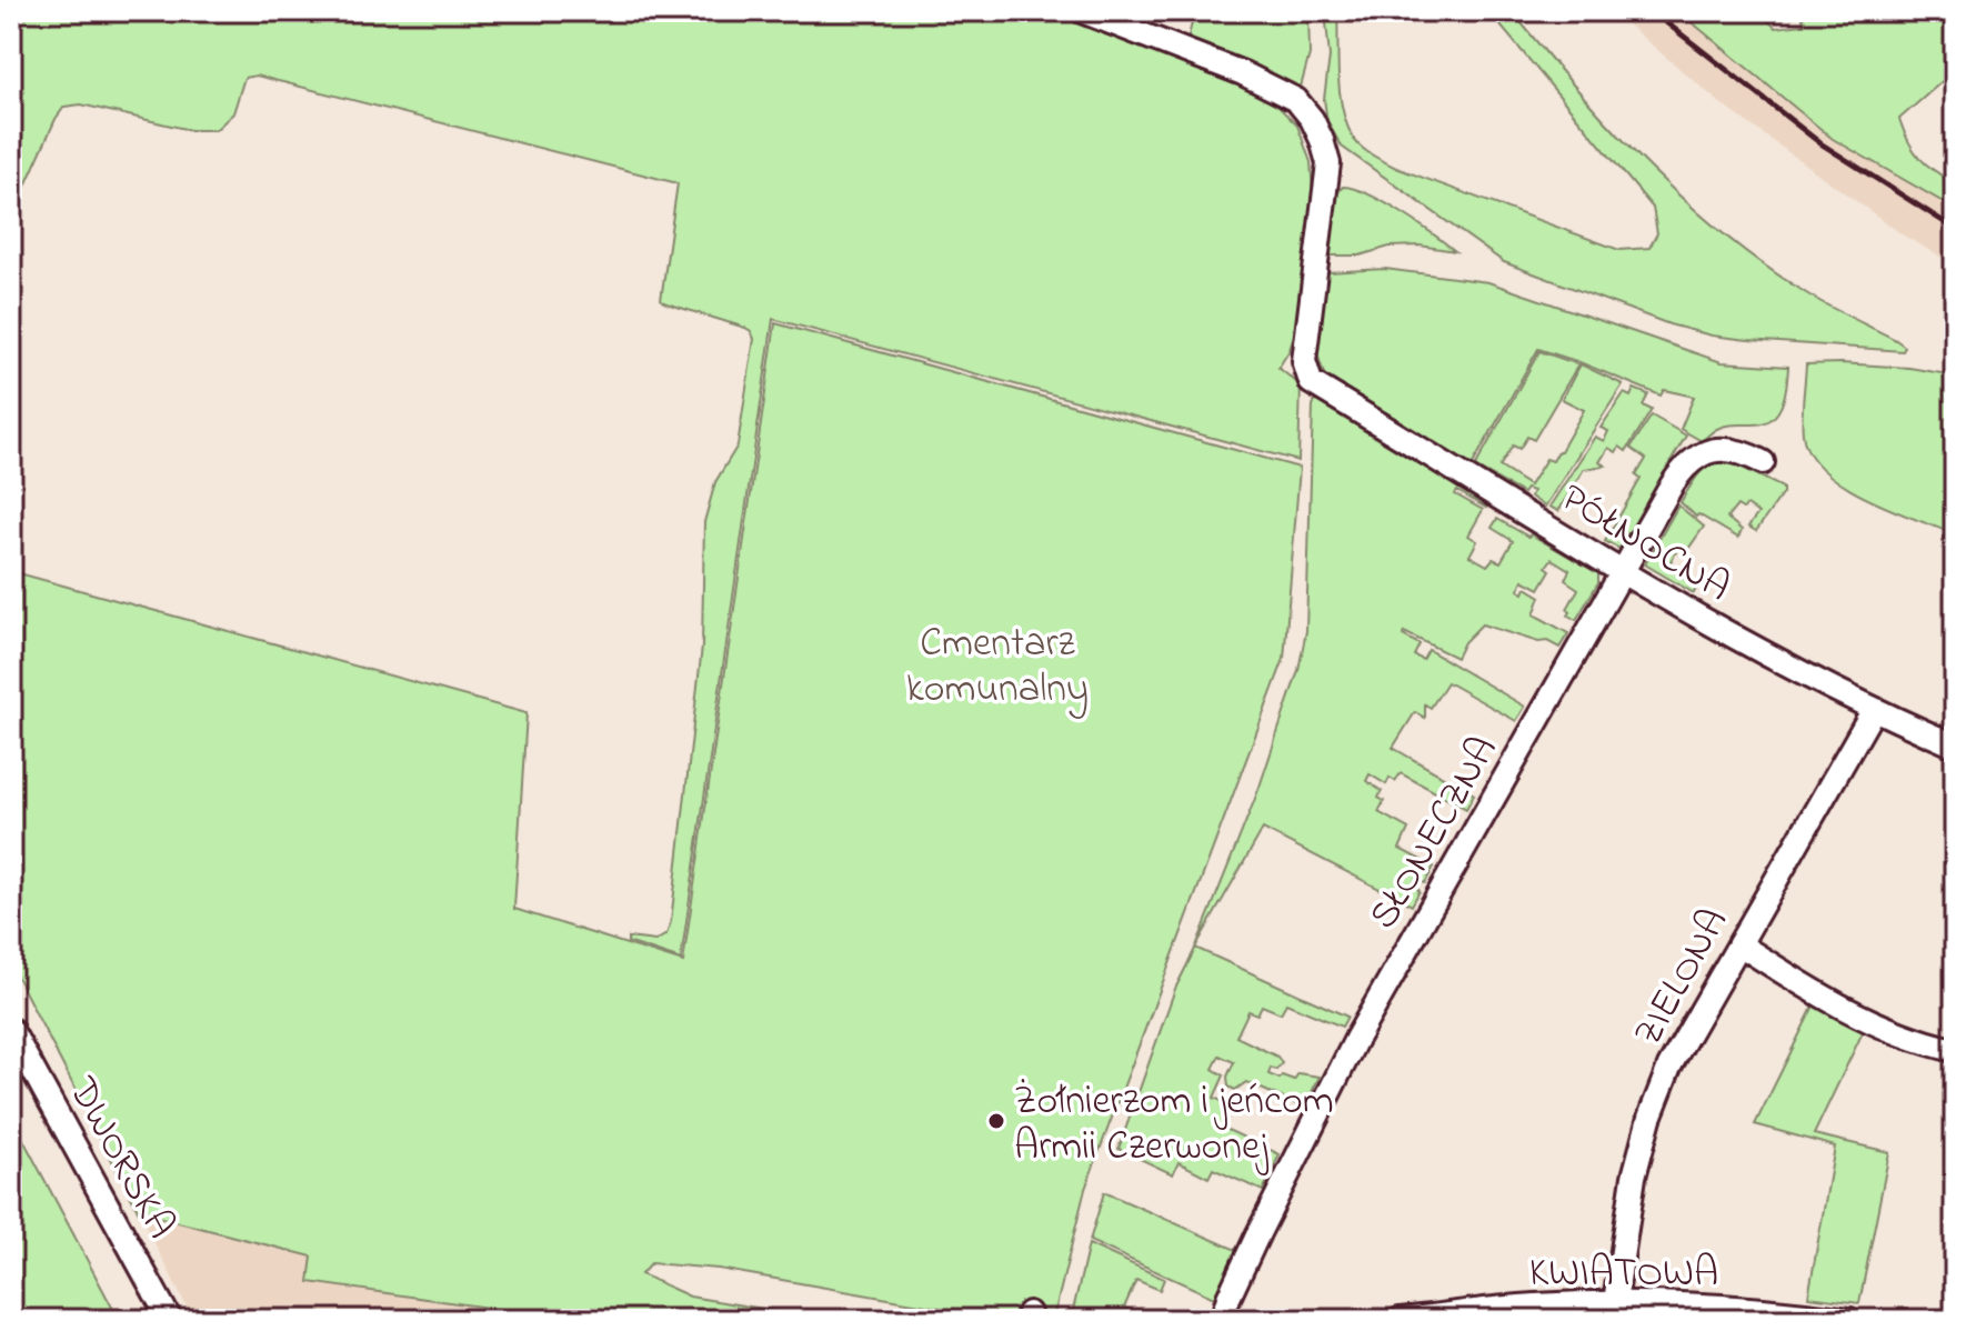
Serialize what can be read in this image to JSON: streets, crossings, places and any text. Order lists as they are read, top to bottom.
{
  "streets": {
    "street": [
      "PÓŁNOCNA",
      "SŁONECZNA",
      "ZIELONA",
      "DWORSKA",
      "KWIATOWA"
    ]
  },
  "crossings": [
    ["PÓŁNOCNA", "SŁONECZNA"],
    ["PÓŁNOCNA", "ZIELONA"],
    ["ZIELONA", "KWIATOWA"]
  ],
  "parks": ["Cmentarz komunalny"],
  "places": ["Żołnierzom i jeńcom Armii Czerwonej"]
}
